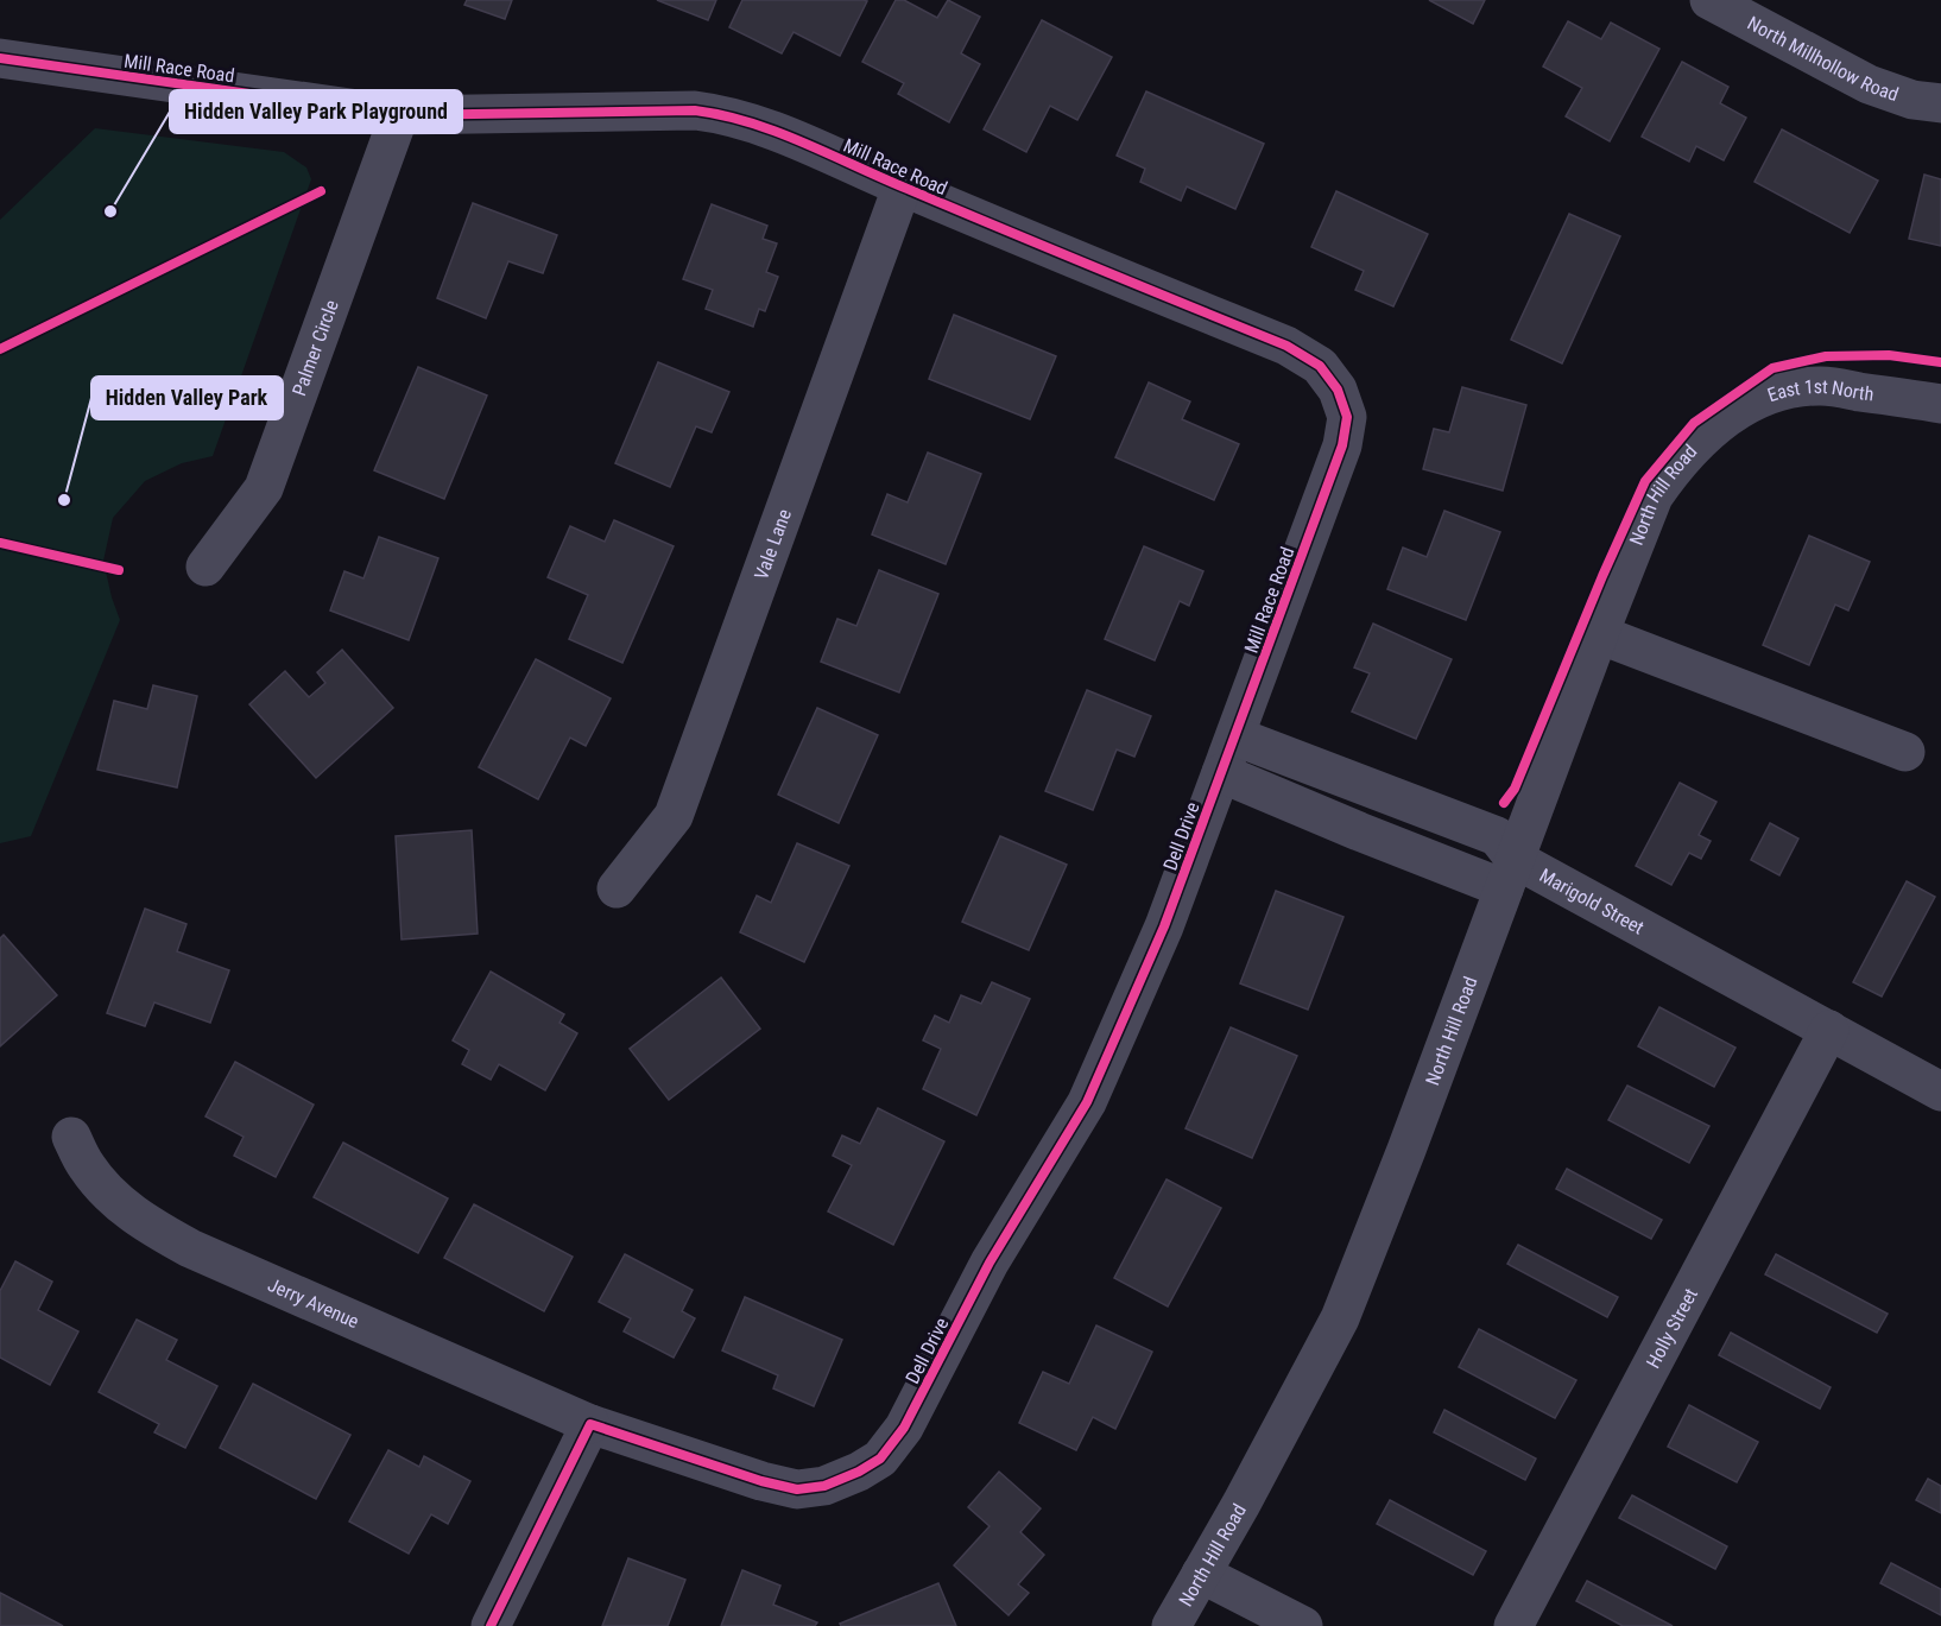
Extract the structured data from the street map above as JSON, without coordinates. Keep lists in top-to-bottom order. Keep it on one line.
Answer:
{"streets":{"street":["North Millhollow Road","Mill Race Road","Palmer Circle","East 1st North","North Hill Road","Vale Lane","Dell Drive","Marigold Street","Jerry Avenue","Holly Street"]},"crossings":[["Mill Race Road","Palmer Circle"],["Mill Race Road","Vale Lane"],["Mill Race Road","Dell Drive"],["Mill Race Road","Marigold Street"],["East 1st North","North Hill Road"],["North Hill Road","Marigold Street"],["Dell Drive","Marigold Street"],["Dell Drive","Jerry Avenue"],["Marigold Street","Holly Street"]],"places":["Hidden Valley Park Playground","Hidden Valley Park"]}
